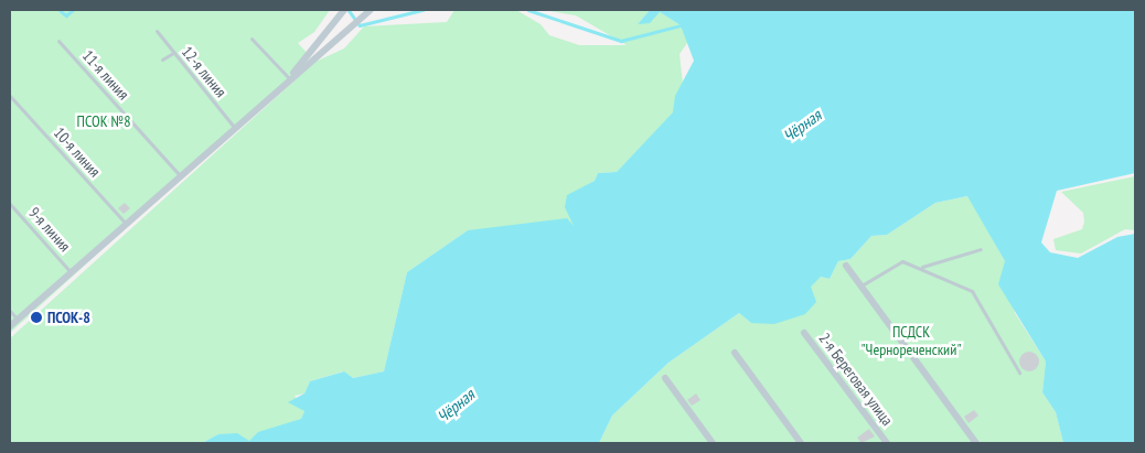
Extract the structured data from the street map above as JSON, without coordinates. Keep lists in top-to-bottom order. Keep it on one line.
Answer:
{"streets":{"street":["2-я Береговая улица"],"lane":["12-я линия","11-я линия","10-я линия","9-я линия"]},"water":["Чёрная"],"parks":["ПСОК №8","ПСДСК \"Чернореченский\""],"places":["ПСОК-8"]}
